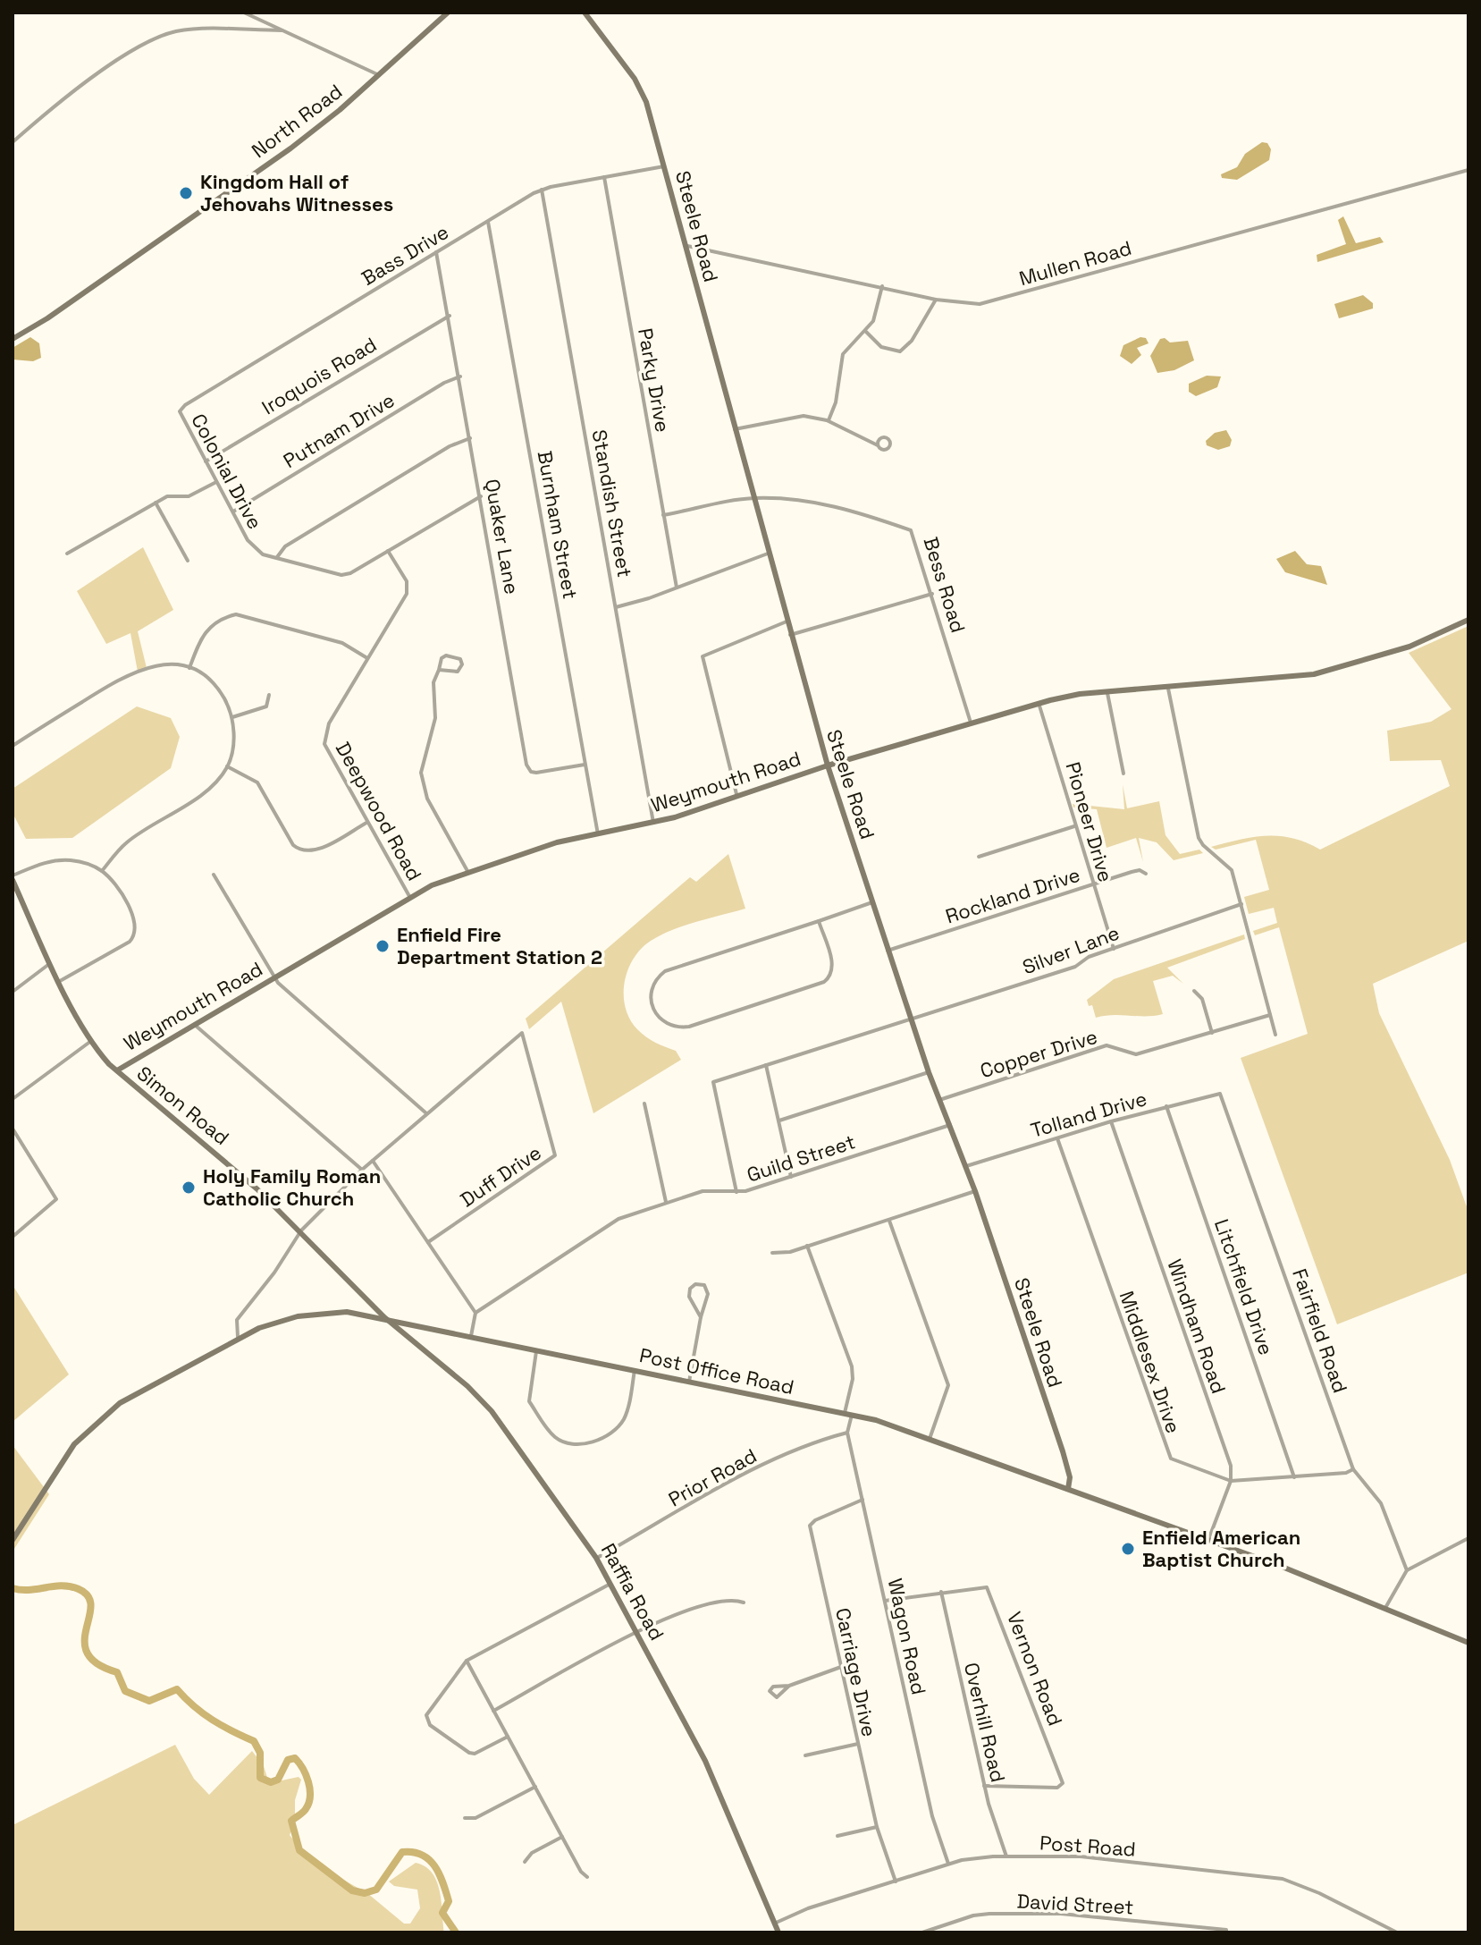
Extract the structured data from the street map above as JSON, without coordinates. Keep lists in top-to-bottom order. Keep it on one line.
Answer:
{"streets":{"street":["North Road","Steele Road","Bass Drive","Mullen Road","Iroquois Road","Parky Drive","Putnam Drive","Colonial Drive","Standish Street","Burnham Street","Quaker Lane","Bess Road","Weymouth Road","Deepwood Road","Pioneer Drive","Rockland Drive","Silver Lane","Copper Drive","Simon Road","Tolland Drive","Guild Street","Duff Drive","Litchfield Drive","Windham Road","Fairfield Road","Middlesex Drive","Post Office Road","Prior Road","Raffia Road","Wagon Road","Vernon Road","Carriage Drive","Overhill Road","Post Road","David Street"]},"crossings":[["Steele Road","Bass Drive"],["Steele Road","Mullen Road"],["Steele Road","Bess Road"],["Steele Road","Weymouth Road"],["Steele Road","Rockland Drive"],["Steele Road","Silver Lane"],["Steele Road","Copper Drive"],["Steele Road","Tolland Drive"],["Steele Road","Guild Street"],["Steele Road","Post Office Road"],["Bass Drive","Parky Drive"],["Bass Drive","Colonial Drive"],["Bass Drive","Standish Street"],["Bass Drive","Burnham Street"],["Bass Drive","Quaker Lane"],["Iroquois Road","Colonial Drive"],["Iroquois Road","Quaker Lane"],["Putnam Drive","Colonial Drive"],["Putnam Drive","Quaker Lane"],["Colonial Drive","Quaker Lane"],["Colonial Drive","Deepwood Road"],["Standish Street","Weymouth Road"],["Burnham Street","Quaker Lane"],["Burnham Street","Weymouth Road"],["Bess Road","Weymouth Road"],["Weymouth Road","Deepwood Road"],["Weymouth Road","Pioneer Drive"],["Weymouth Road","Simon Road"],["Pioneer Drive","Rockland Drive"],["Pioneer Drive","Silver Lane"],["Silver Lane","Guild Street"],["Simon Road","Post Office Road"],["Simon Road","Raffia Road"],["Tolland Drive","Litchfield Drive"],["Tolland Drive","Windham Road"],["Tolland Drive","Fairfield Road"],["Tolland Drive","Middlesex Drive"],["Litchfield Drive","Middlesex Drive"],["Windham Road","Middlesex Drive"],["Fairfield Road","Middlesex Drive"],["Post Office Road","Raffia Road"],["Post Office Road","Wagon Road"],["Prior Road","Raffia Road"],["Prior Road","Wagon Road"],["Raffia Road","Post Road"],["Wagon Road","Vernon Road"],["Wagon Road","Carriage Drive"],["Wagon Road","Post Road"],["Vernon Road","Overhill Road"],["Carriage Drive","Post Road"],["Overhill Road","Post Road"]],"places":["Kingdom Hall of Jehovahs Witnesses","Enfield Fire Department Station 2","Holy Family Roman Catholic Church","Enfield American Baptist Church"]}
